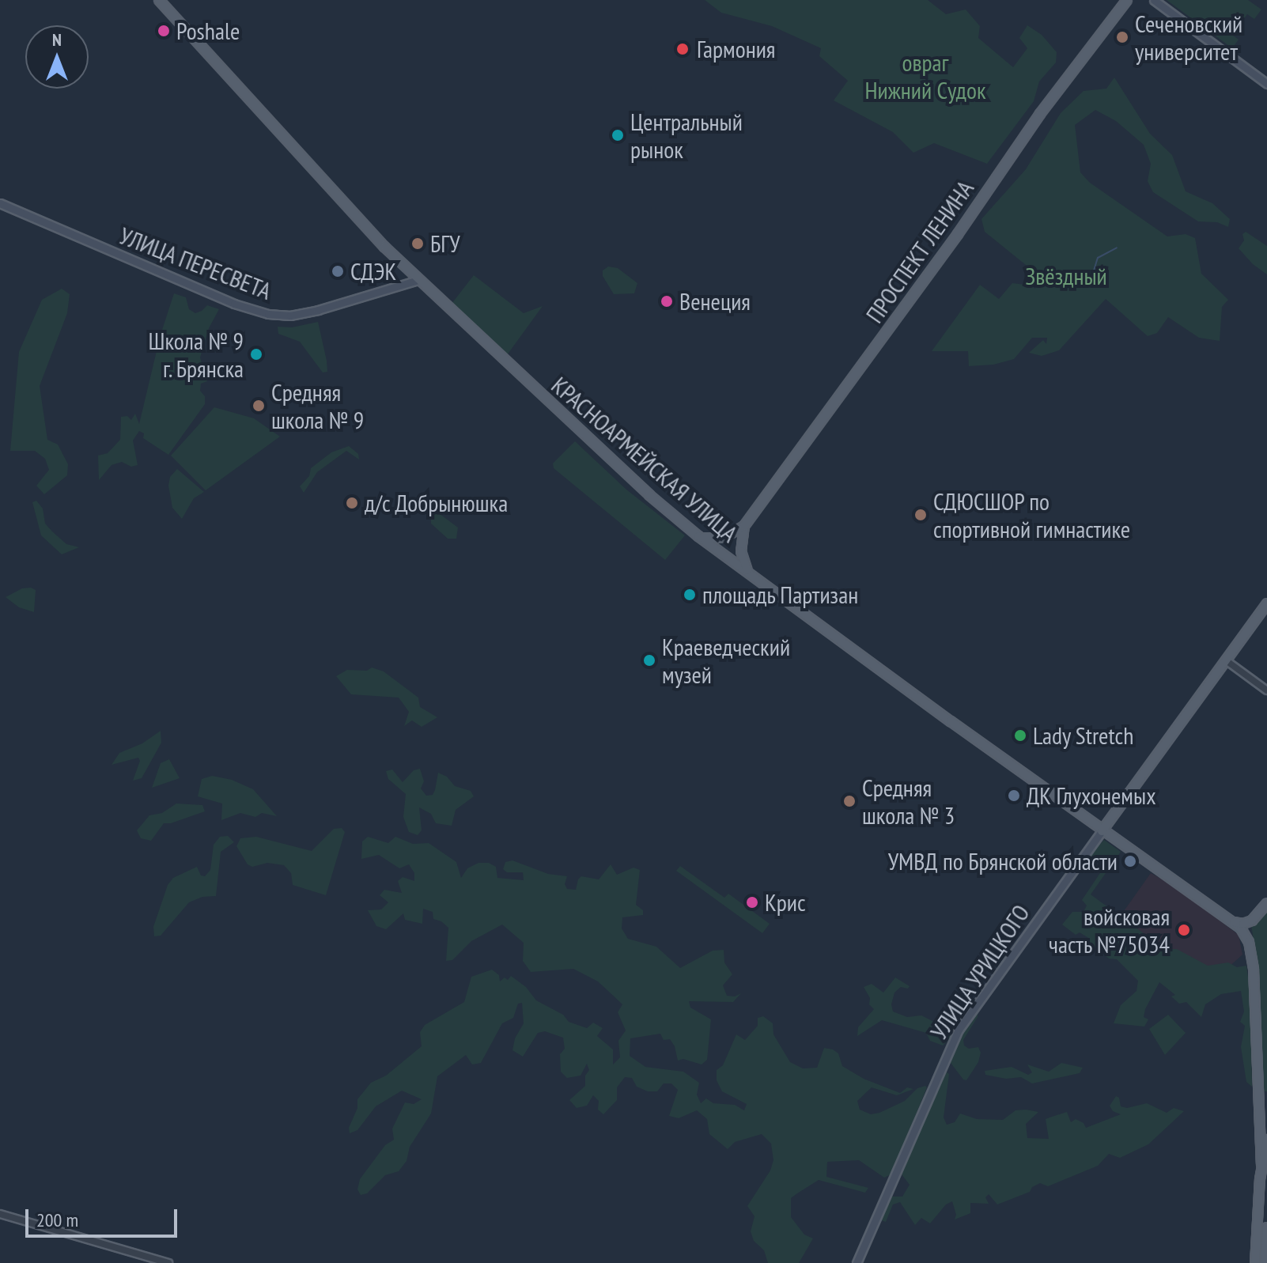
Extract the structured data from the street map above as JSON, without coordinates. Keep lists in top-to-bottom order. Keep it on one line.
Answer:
{"streets":{"main road":["ПРОСПЕКТ ЛЕНИНА","УЛИЦА ПЕРЕСВЕТА","КРАСНОАРМЕЙСКАЯ УЛИЦА","УЛИЦА УРИЦКОГО"]},"crossings":[["УЛИЦА ПЕРЕСВЕТА","КРАСНОАРМЕЙСКАЯ УЛИЦА"],["КРАСНОАРМЕЙСКАЯ УЛИЦА","УЛИЦА УРИЦКОГО"]],"parks":["овраг Нижний Судок","Звёздный"],"places":["Poshale","Сеченовский университет","Гармония","Центральный рынок","БГУ","СДЭК","Венеция","Школа № 9 г. Брянска","Средняя школа № 9","д/с Добрынюшка","СДЮСШОР по спортивной гимнастике","площадь Партизан","Краеведческий музей","Lady Stretch","ДК Глухонемых","Средняя школа № 3","УМВД по Брянской области","Крис","войсковая часть №75034"],"scale_bar":"200 m","north":"top"}
